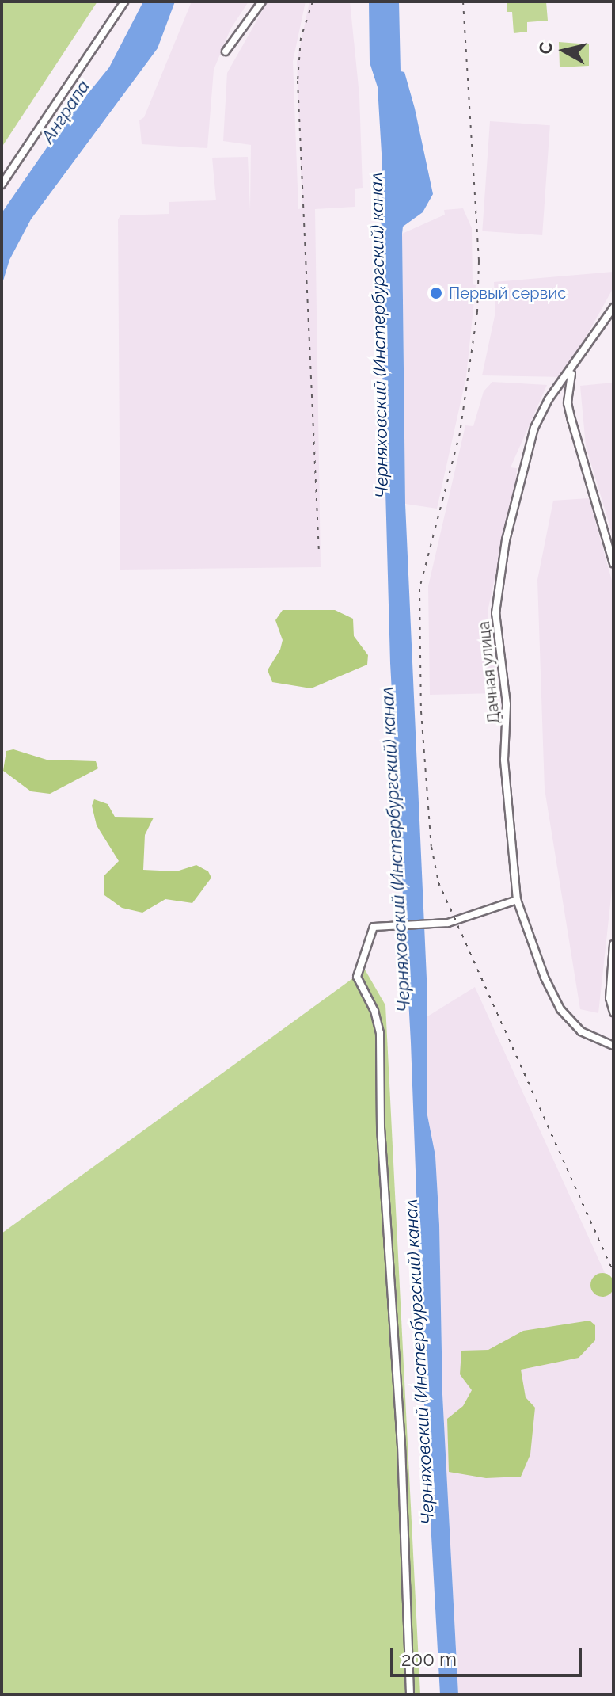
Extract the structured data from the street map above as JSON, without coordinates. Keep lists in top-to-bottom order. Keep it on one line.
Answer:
{"streets":{"street":["Дачная улица"]},"water":["Анграпа","Черняховский (Инстербургский) канал"],"places":["Первый сервис"],"scale_bar":"200 m","north":"left"}
